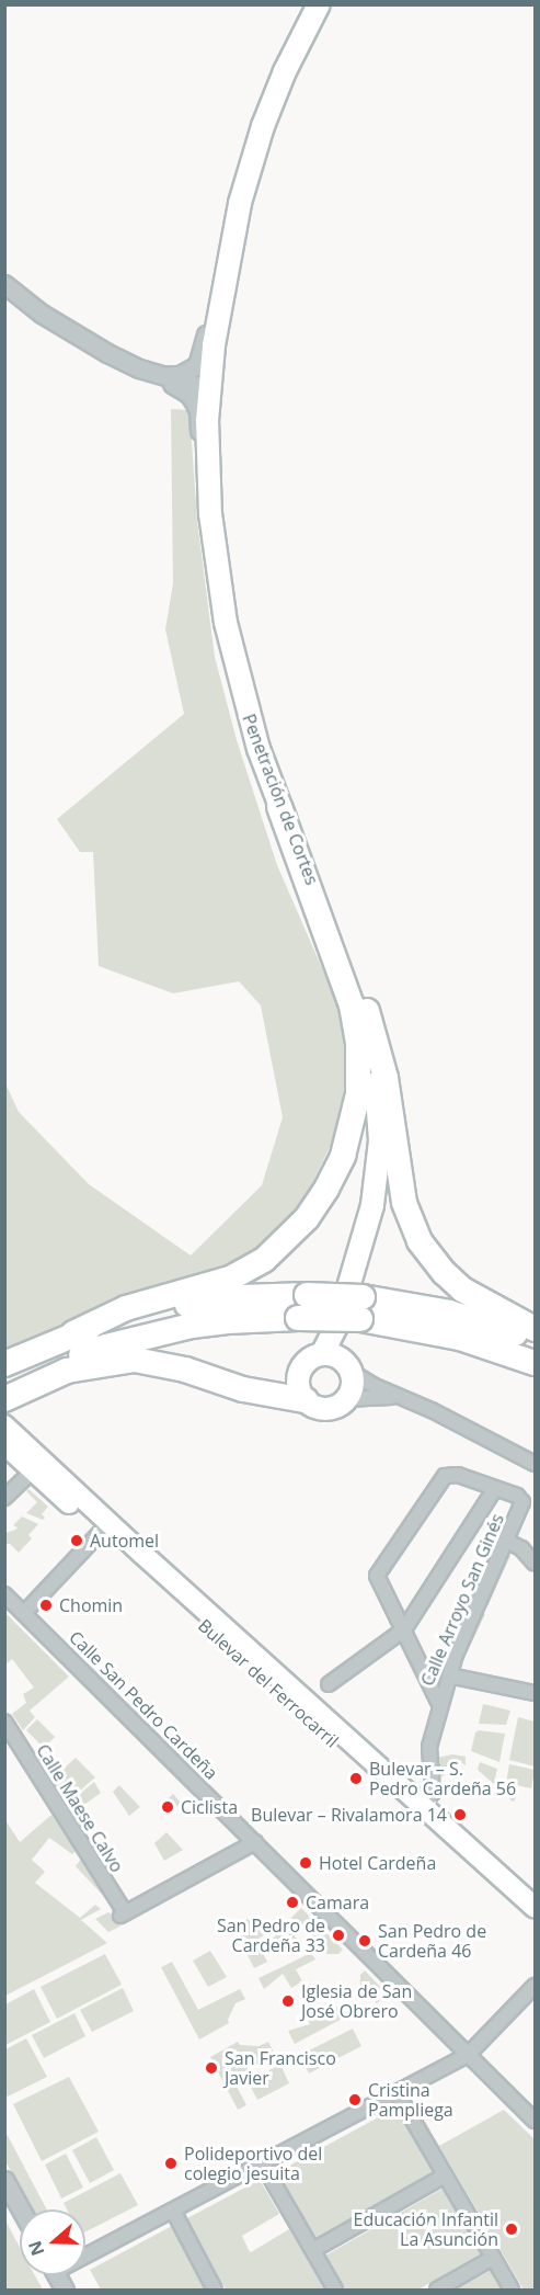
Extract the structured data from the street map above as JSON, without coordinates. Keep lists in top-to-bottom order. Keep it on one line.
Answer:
{"streets":{"main road":["Penetración de Cortes","Bulevar del Ferrocarril"],"street":["Calle Arroyo San Ginés","Calle San Pedro Cardeña","Calle Maese Calvo"]},"crossings":[["Calle Arroyo San Ginés","Bulevar del Ferrocarril"],["Calle San Pedro Cardeña","Calle Maese Calvo"]],"places":["Automel","Chomin","Bulevar – S. Pedro Cardeña 56","Ciclista","Bulevar – Rivalamora 14","Hotel Cardeña","Camara","San Pedro de Cardeña 33","San Pedro de Cardeña 46","Iglesia de San José Obrero","San Francisco Javier","Cristina Pampliega","Polideportivo del colegio jesuita","Educación Infantil La Asunción"],"north":"left"}
